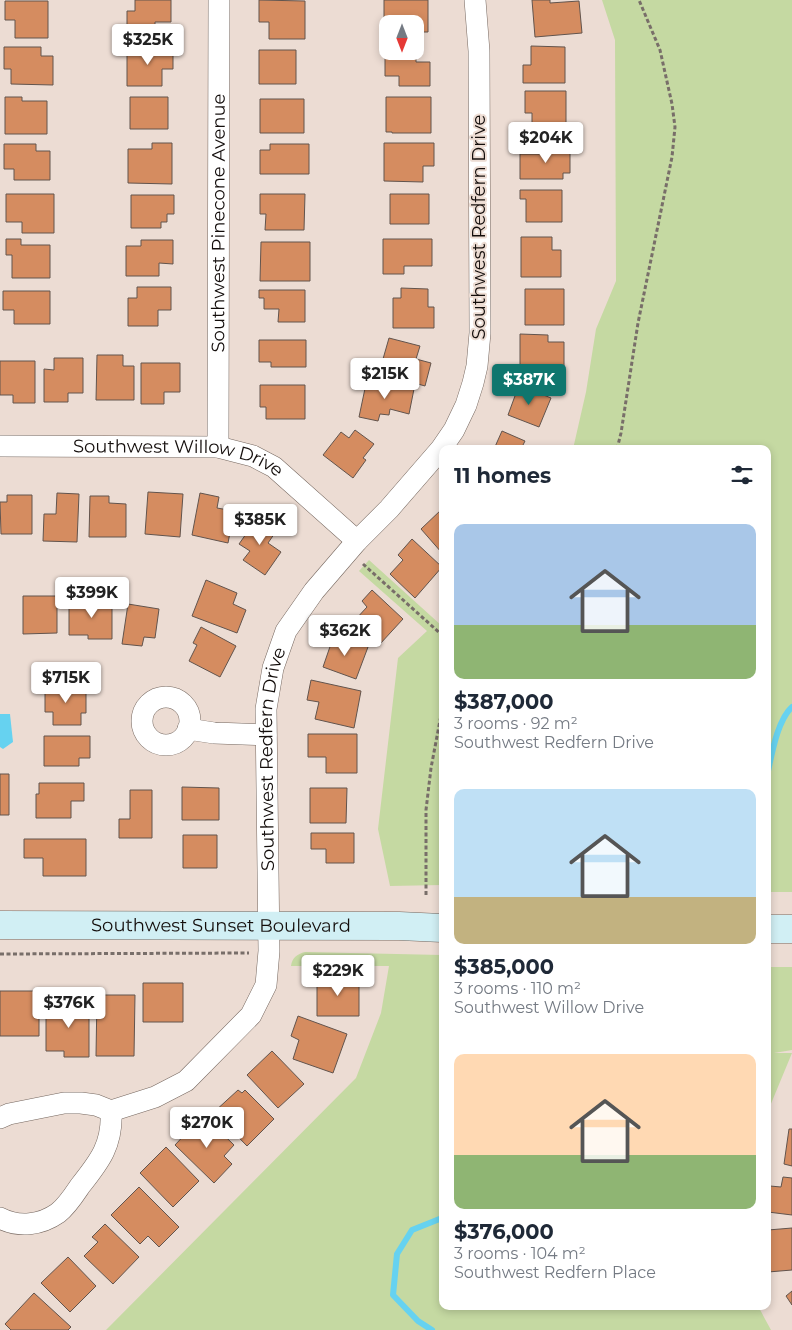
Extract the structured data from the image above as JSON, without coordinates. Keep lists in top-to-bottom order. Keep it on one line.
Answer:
{"streets":{"main road":["Southwest Sunset Boulevard"],"street":["Southwest Pinecone Avenue","Southwest Redfern Drive","Southwest Willow Drive"]},"crossings":[["Southwest Pinecone Avenue","Southwest Willow Drive"],["Southwest Redfern Drive","Southwest Willow Drive"],["Southwest Redfern Drive","Southwest Sunset Boulevard"]],"north":"bottom","page":{"price":["$325K","$204K","$215K","$387K","$385K","$399K","$362K","$715K","$229K","$376K","$270K"],"heading":"11 homes","list":[{"name":"$387,000","note":"3 rooms · 92 m² · Southwest Redfern Drive"},{"name":"$385,000","note":"3 rooms · 110 m² · Southwest Willow Drive"},{"name":"$376,000","note":"3 rooms · 104 m² · Southwest Redfern Place"}]}}
